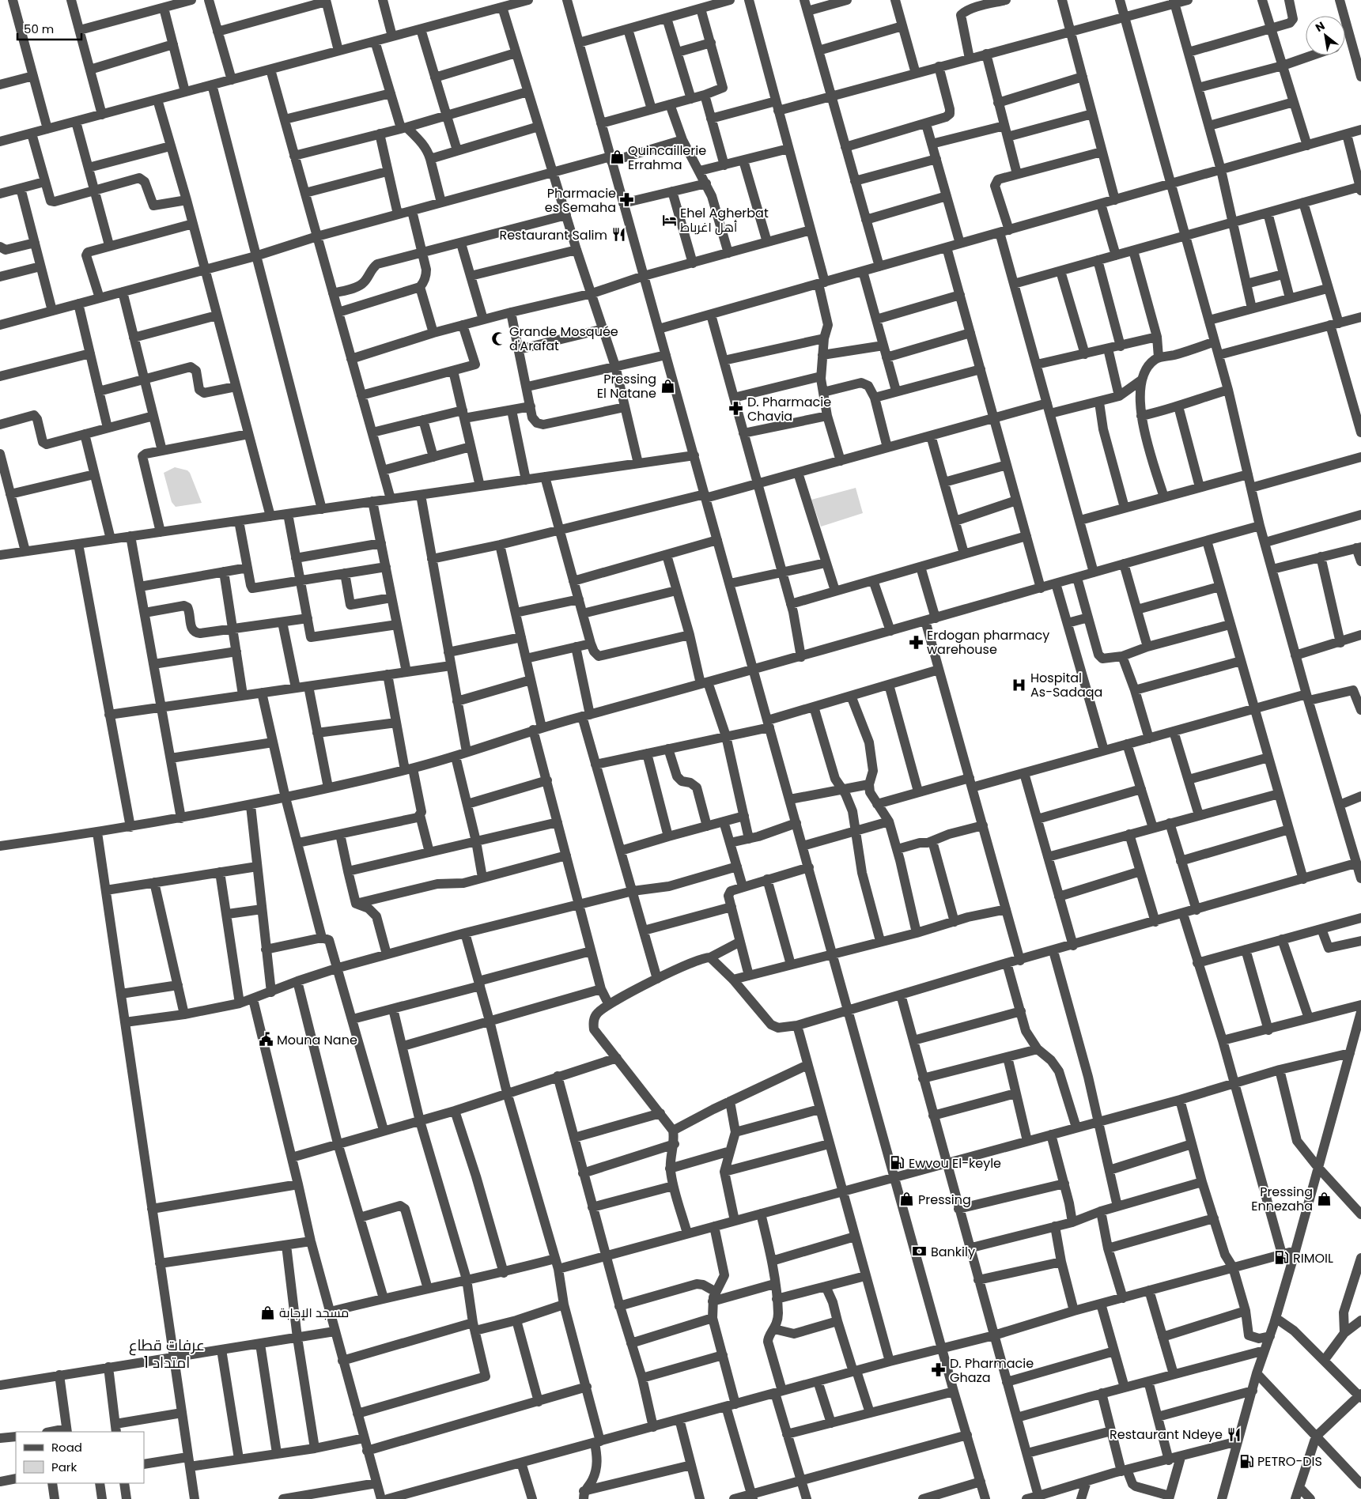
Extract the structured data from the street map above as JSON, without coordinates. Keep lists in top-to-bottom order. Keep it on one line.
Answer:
{"districts":["عرفات قطاع 1 امتداد"],"places":{"shop":["Quincaillerie Errahma","Pressing El Natane","Pressing Ennezaha","Pressing","مسجد الإجابة"],"pharmacy":["Pharmacie es Semaha","D. Pharmacie Chavia","Erdogan pharmacy warehouse","D. Pharmacie Ghaza"],"hotel":["Ehel Agherbat أهل اغرباط"],"restaurant":["Restaurant Salim","Restaurant Ndeye"],"mosque":["Grande Mosquée d'Arafat"],"hospital":["Hospital As-Sadaqa"],"public building":["Mouna Nane"],"fuel station":["Ewvou El-keyle","RIMOIL","PETRO-DIS"],"bank":["Bankily"]},"legend":["Road","Park"],"scale_bar":"50 m","north":"top left"}
